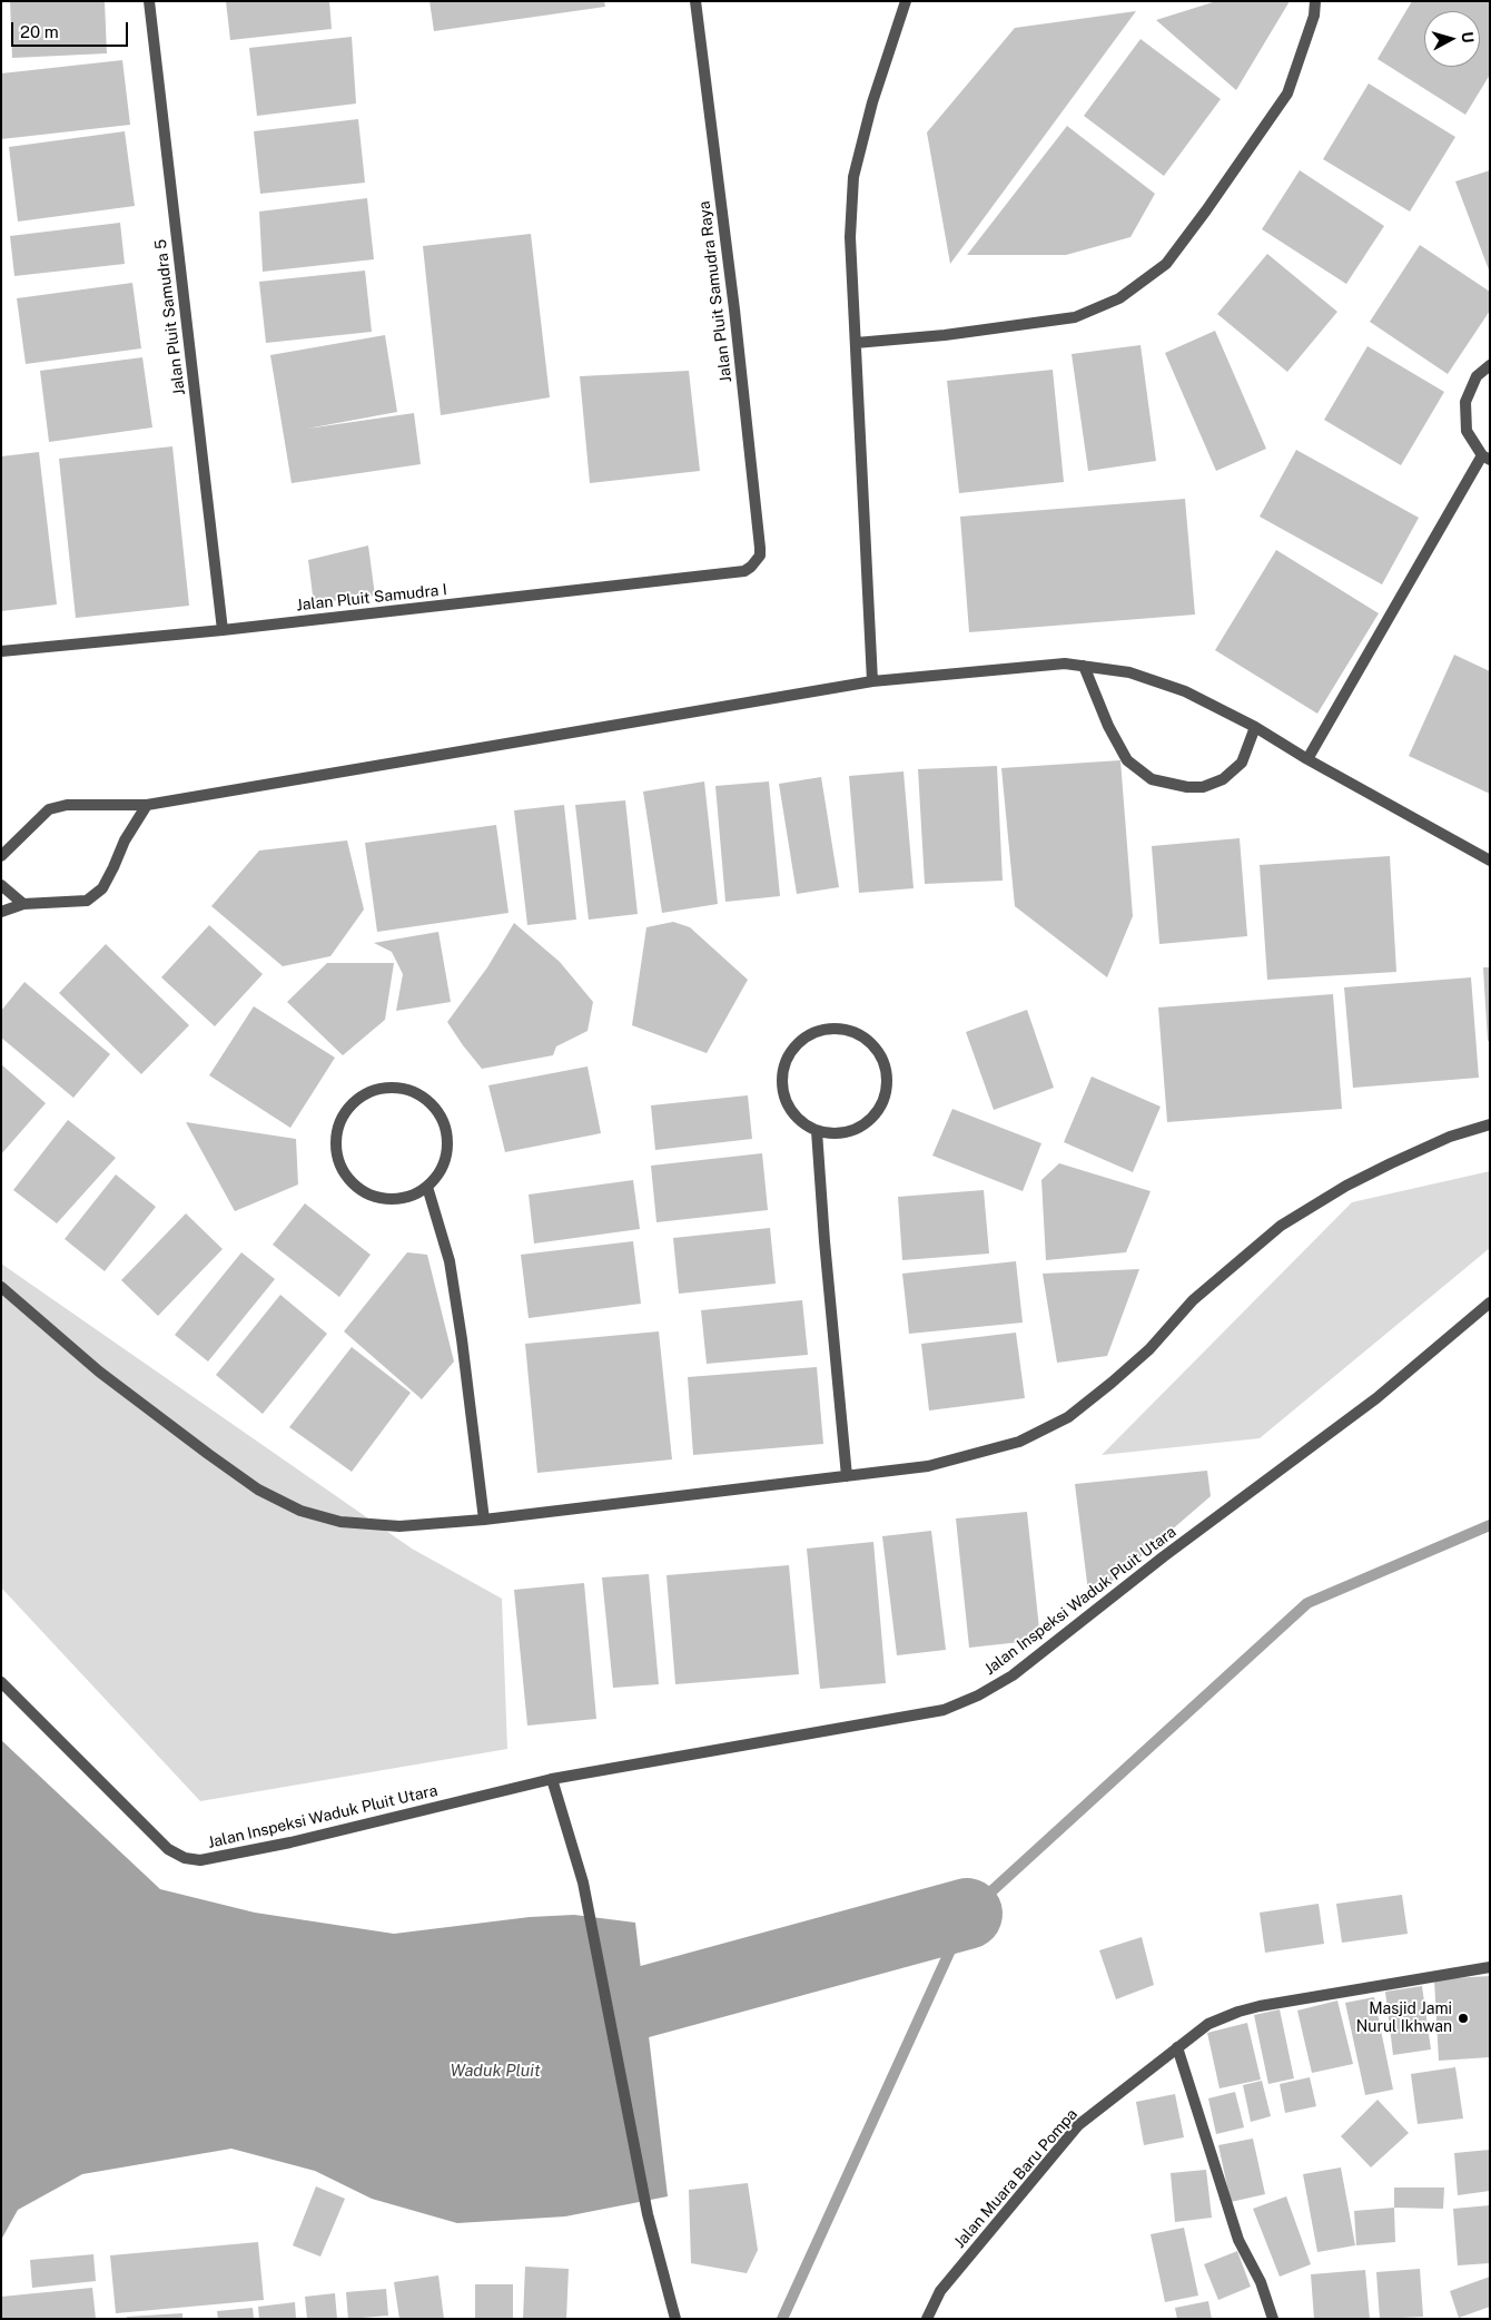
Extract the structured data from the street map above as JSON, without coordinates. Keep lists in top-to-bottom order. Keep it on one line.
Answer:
{"streets":{"street":["Jalan Pluit Samudra Raya","Jalan Pluit Samudra 5","Jalan Pluit Samudra I","Jalan Inspeksi Waduk Pluit Utara","Jalan Muara Baru Pompa"]},"crossings":[["Jalan Pluit Samudra Raya","Jalan Pluit Samudra I"],["Jalan Pluit Samudra 5","Jalan Pluit Samudra I"]],"water":["Waduk Pluit"],"places":["Masjid Jami Nurul Ikhwan"],"scale_bar":"20 m","north":"right"}
